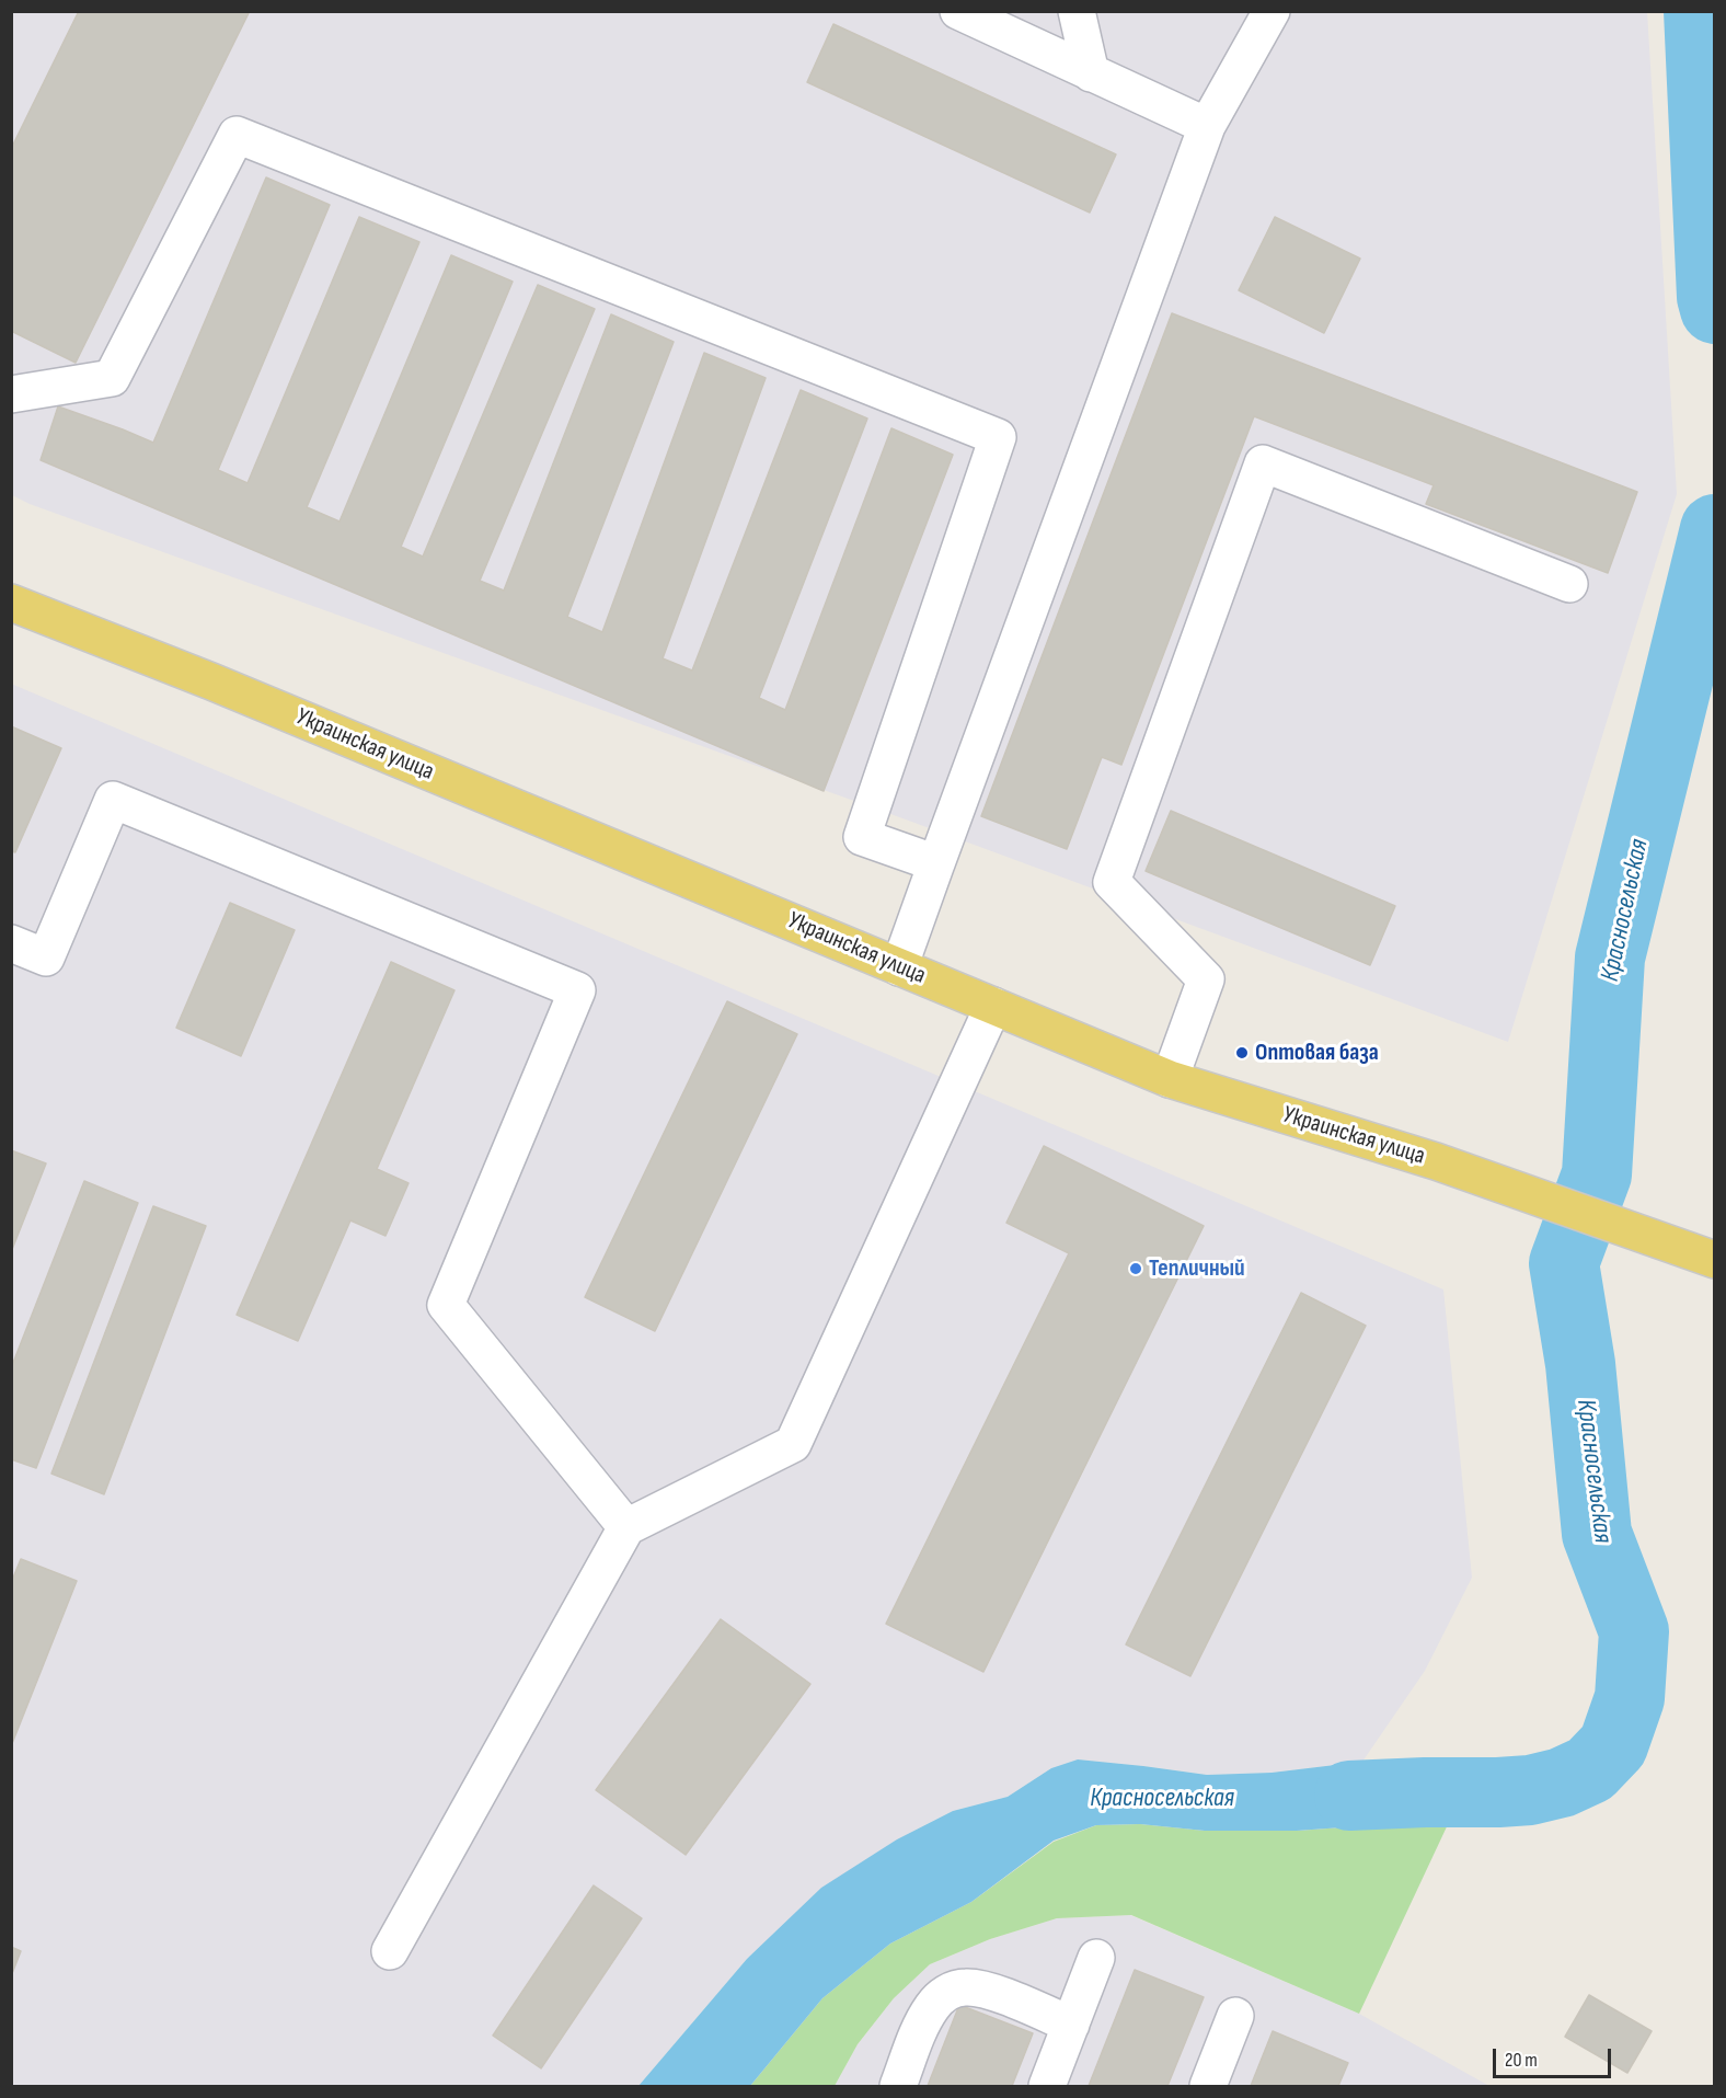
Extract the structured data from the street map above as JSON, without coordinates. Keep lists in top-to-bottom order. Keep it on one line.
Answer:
{"streets":{"main road":["Украинская улица"]},"water":["Красносельская"],"places":["Оптовая база","Тепличный"],"scale_bar":"20 m"}
